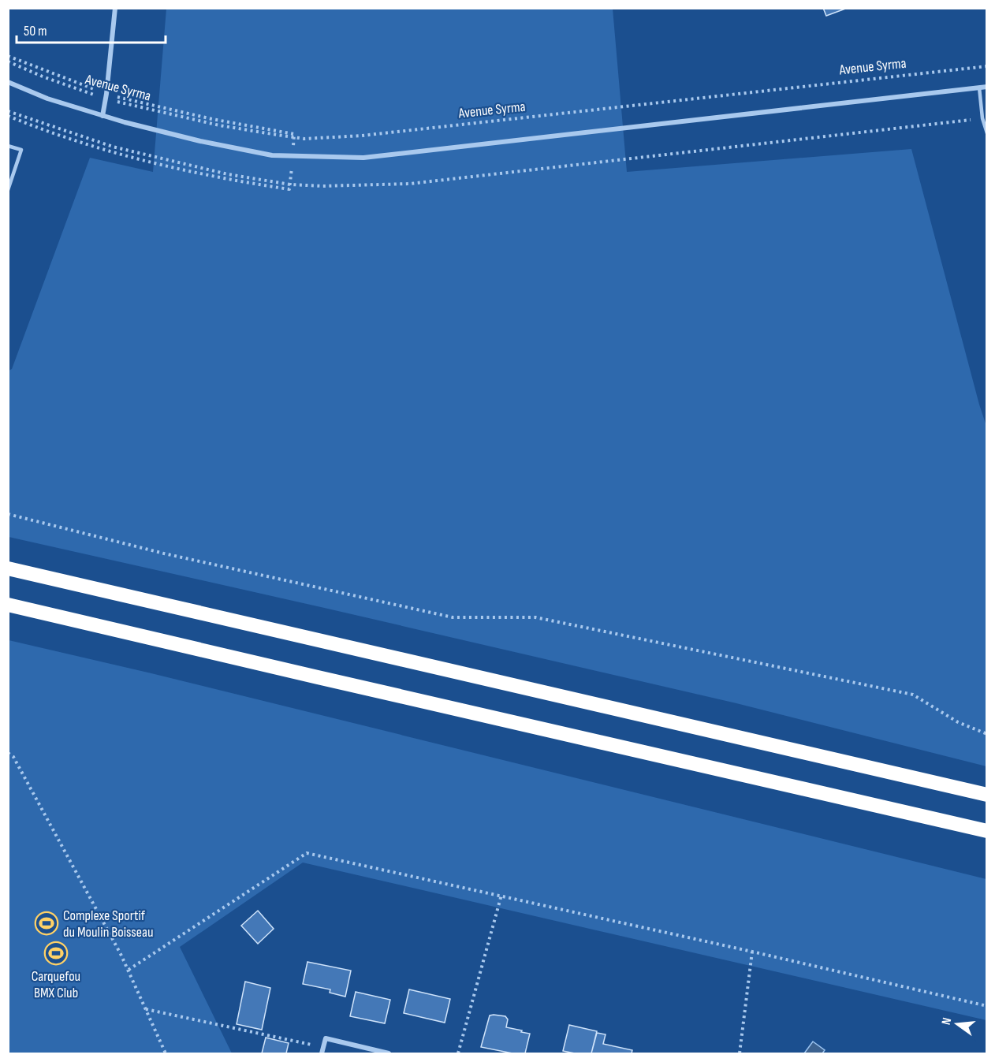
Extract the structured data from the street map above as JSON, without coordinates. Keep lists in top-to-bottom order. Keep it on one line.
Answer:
{"streets":{"path":["Avenue Syrma"]},"places":{"sports":["Complexe Sportif du Moulin Boisseau","Carquefou BMX Club"]},"scale_bar":"50 m","north":"left"}
